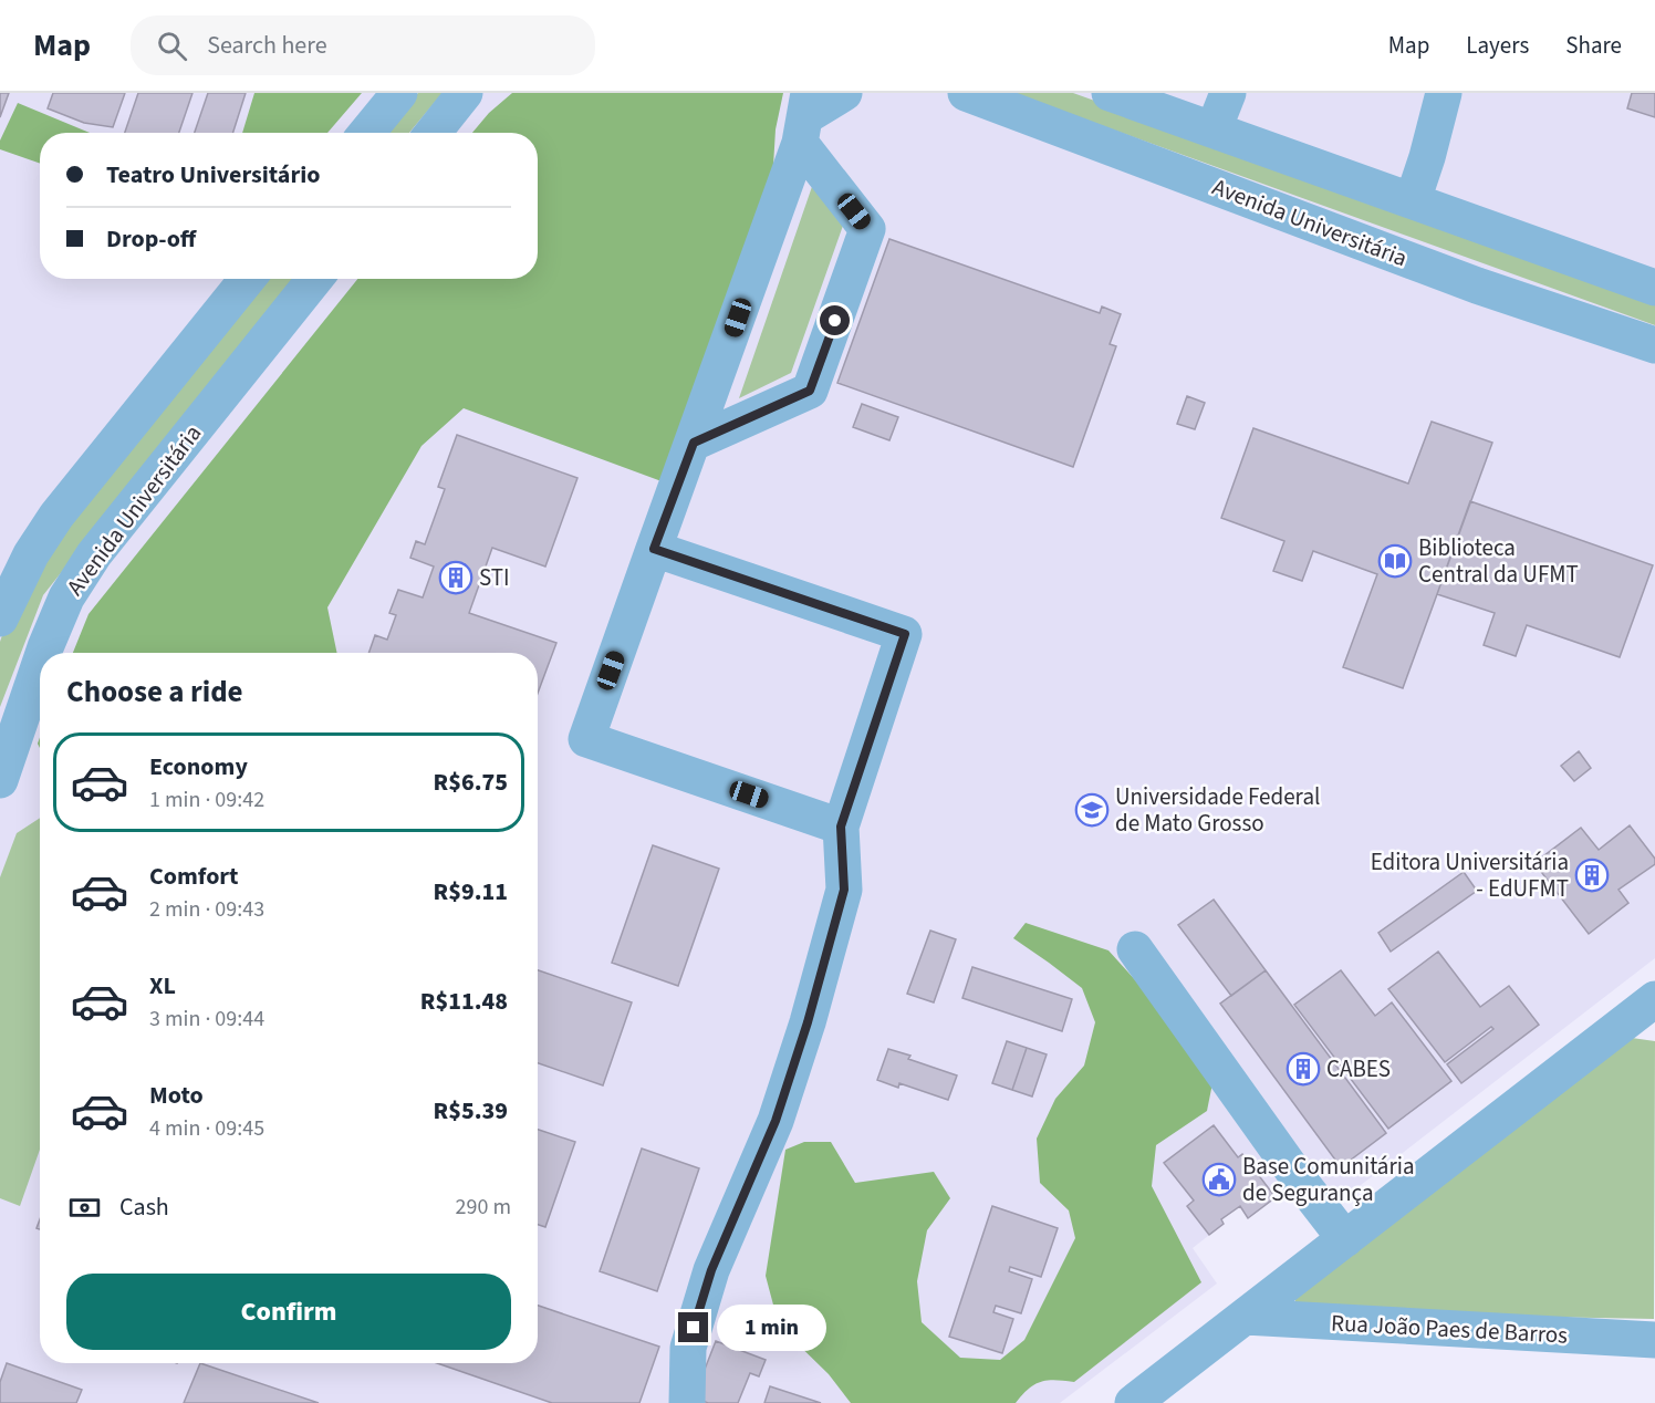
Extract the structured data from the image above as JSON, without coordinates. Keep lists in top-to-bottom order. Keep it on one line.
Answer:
{"streets":{"street":["Avenida Universitária","Rua João Paes de Barros"]},"places":{"library":["Biblioteca Central da UFMT"],"building":["STI","Editora Universitária - EdUFMT","CABES"],"school or university":["Universidade Federal de Mato Grosso"],"public building":["Base Comunitária de Segurança"]},"page":{"header":"Map","search":"Search here","nav":["Map","Layers","Share"],"banner":["Teatro Universitário","Drop-off"],"heading":"Choose a ride","list":[{"name":"Economy","note":"1 min · 09:42","value":"R$6.75"},{"name":"Comfort","note":"2 min · 09:43","value":"R$9.11"},{"name":"XL","note":"3 min · 09:44","value":"R$11.48"},{"name":"Moto","note":"4 min · 09:45","value":"R$5.39"}],"pay":["Cash","290 m"],"buttons":"Confirm","bubble":"1 min"}}
